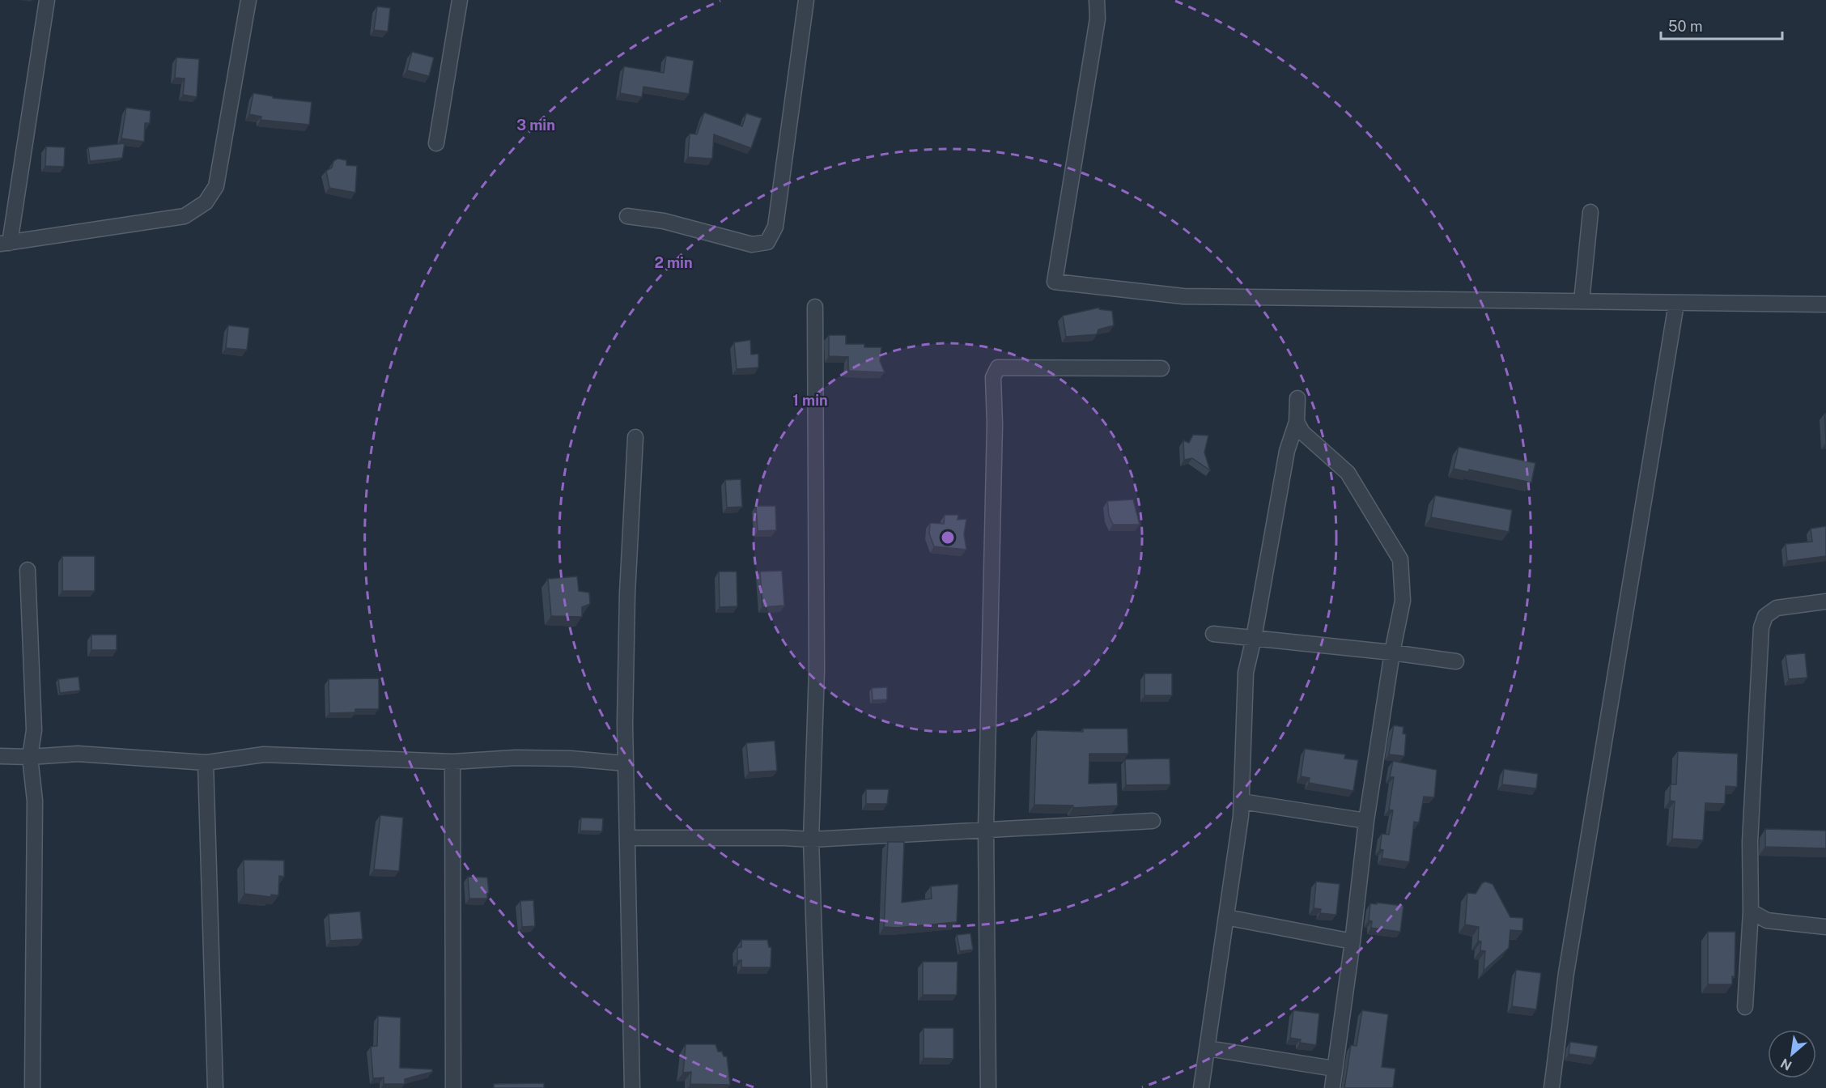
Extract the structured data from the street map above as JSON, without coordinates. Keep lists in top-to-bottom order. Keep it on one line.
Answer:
{"scale_bar":"50 m","north":"bottom left","rings":["3 min","2 min","1 min"]}
